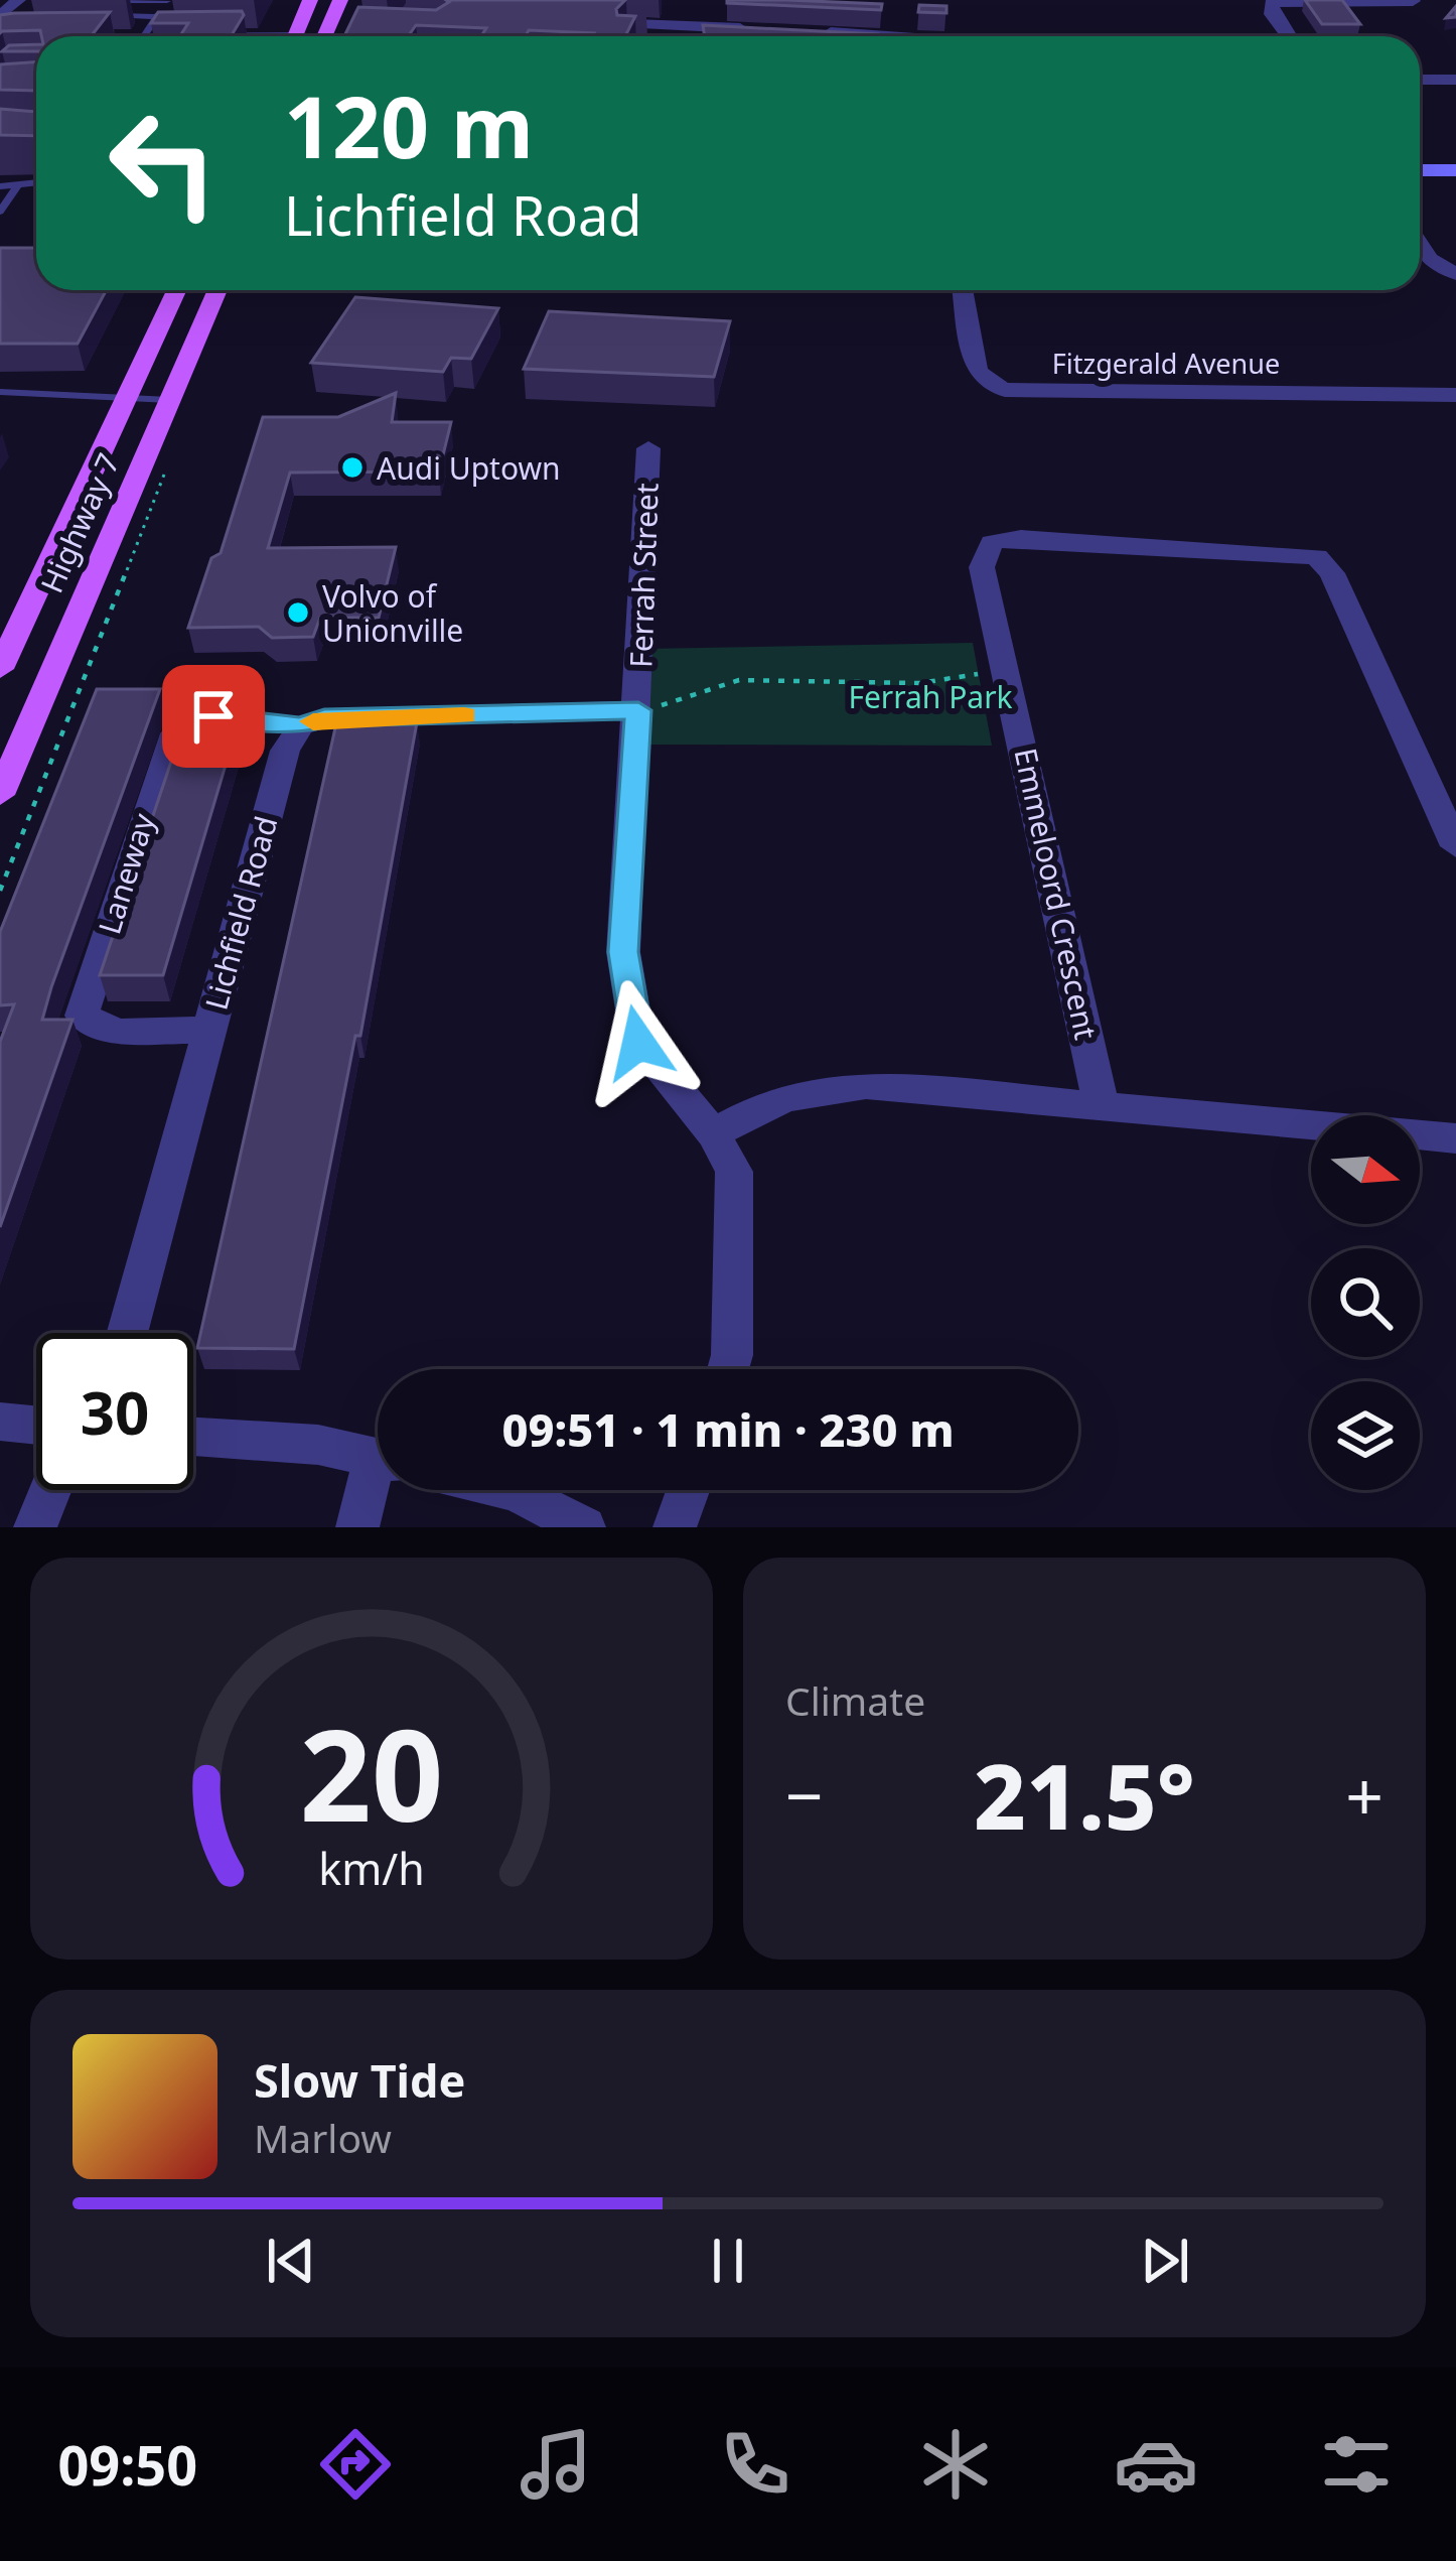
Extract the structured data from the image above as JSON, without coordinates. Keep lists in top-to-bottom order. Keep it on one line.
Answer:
{"streets":{"main road":["Highway 7"],"street":["Fitzgerald Avenue","Ferrah Street","Laneway","Emmeloord Crescent","Lichfield Road"]},"crossings":[["Laneway","Lichfield Road"]],"parks":["Ferrah Park"],"places":["Audi Uptown","Volvo of Unionville"],"north":"right","page":{"turn":["120 m","Lichfield Road"],"limit":"30","trip":"09:51 · 1 min · 230 m","tile":"Climate","heat":["−","21.5°","+"],"song":["Slow Tide","Marlow"],"tabs":"09:50","gauge":["20","km/h"]}}
